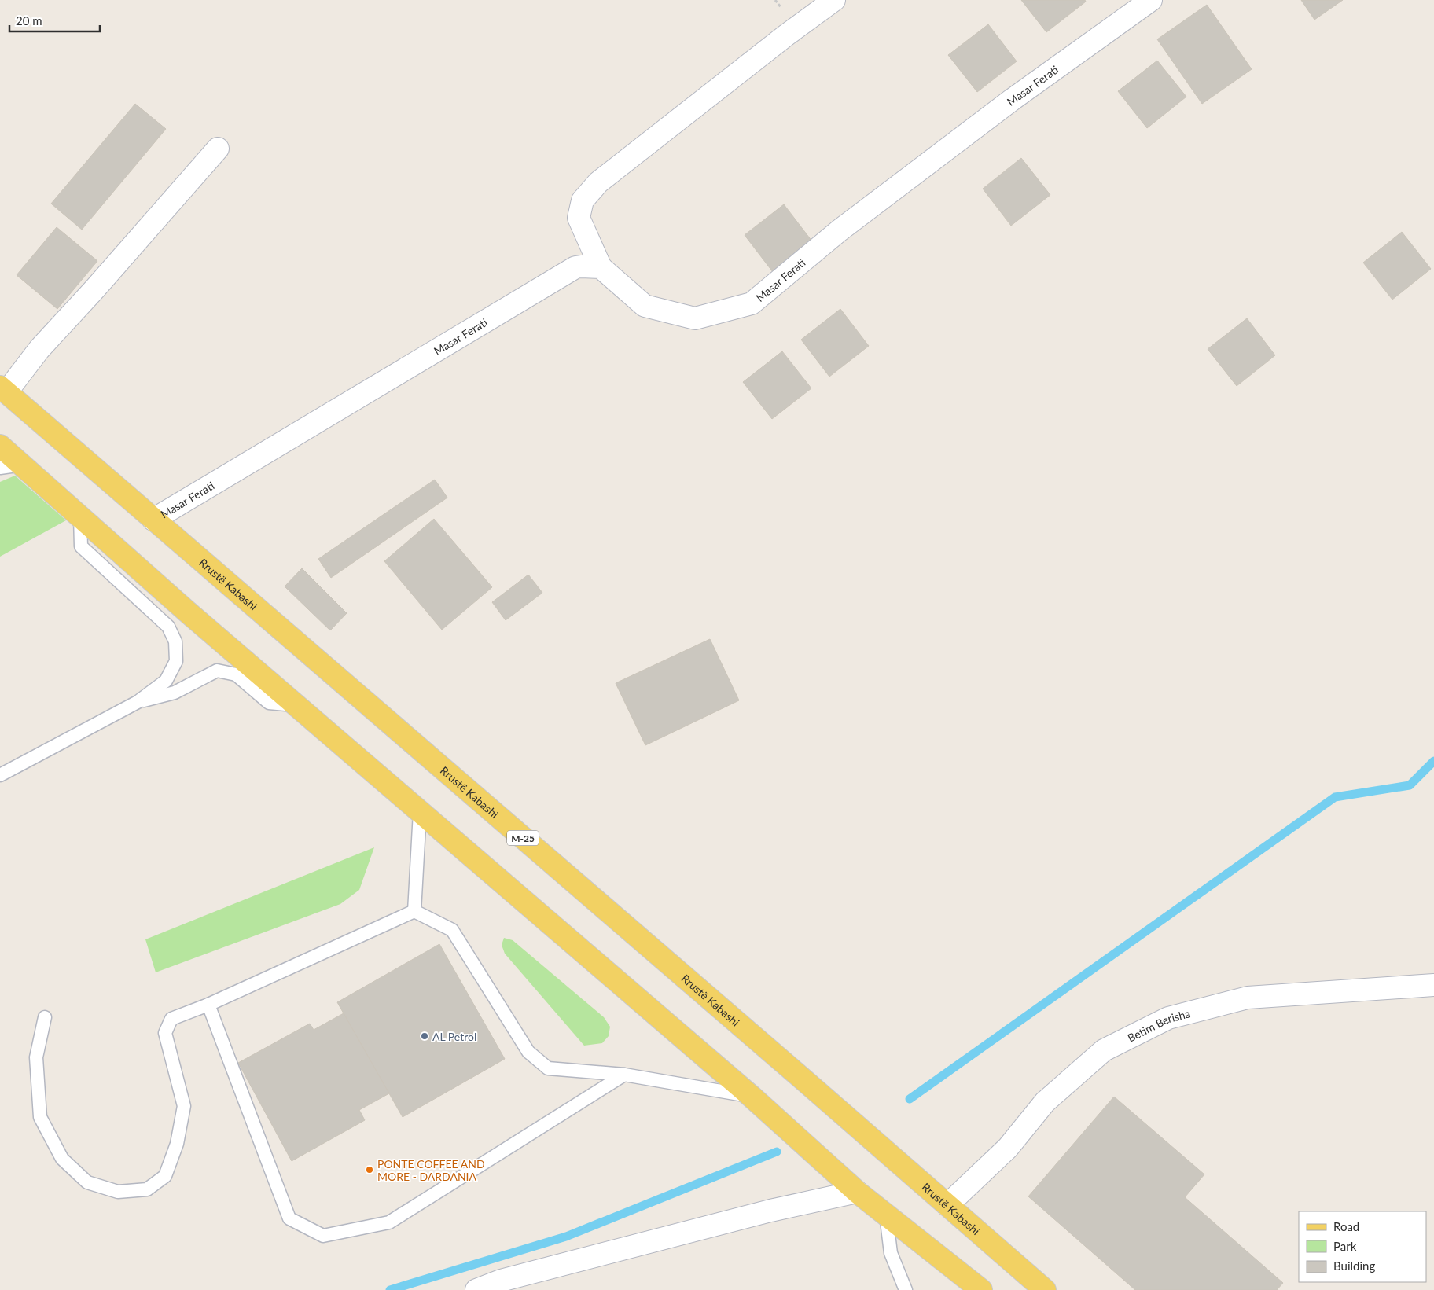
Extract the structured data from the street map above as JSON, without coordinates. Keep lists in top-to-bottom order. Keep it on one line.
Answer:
{"streets":{"main road":["Rrustë Kabashi","M-25"],"street":["Masar Ferati","Betim Berisha"]},"crossings":[["Masar Ferati","Rrustë Kabashi"],["Rrustë Kabashi","Betim Berisha"]],"places":["AL Petrol","PONTE COFFEE AND MORE - DARDANIA"],"legend":["Road","Park","Building"],"scale_bar":"20 m"}
